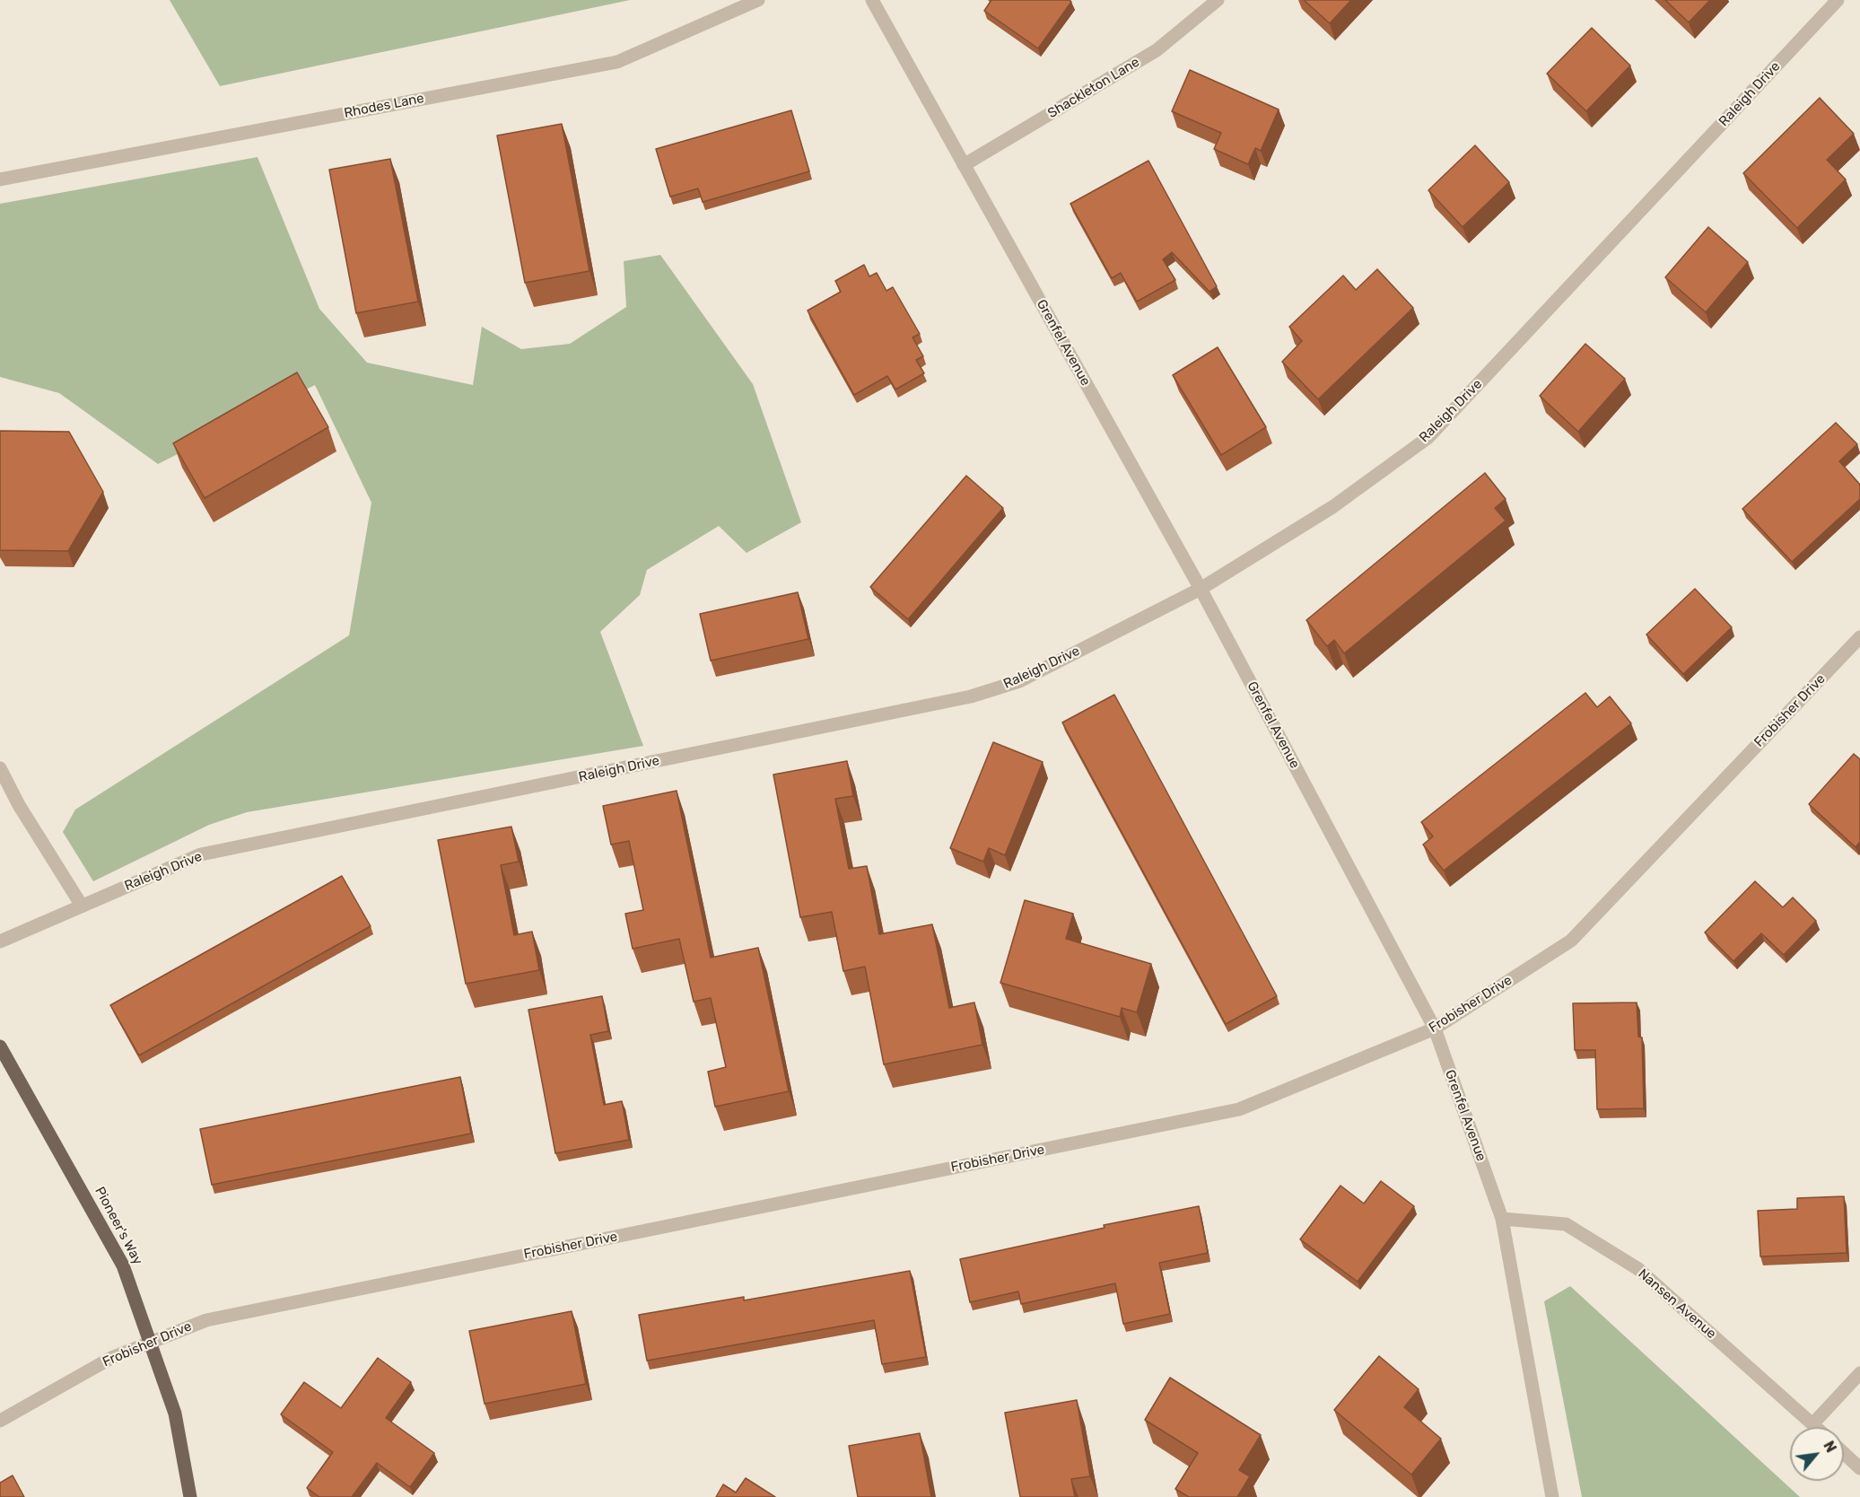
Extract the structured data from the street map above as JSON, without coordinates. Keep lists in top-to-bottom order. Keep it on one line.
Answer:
{"streets":{"main road":["Pioneer's Way"],"street":["Shackleton Lane","Raleigh Drive","Rhodes Lane","Grenfel Avenue","Frobisher Drive","Nansen Avenue"]},"crossings":[["Shackleton Lane","Grenfel Avenue"],["Raleigh Drive","Grenfel Avenue"],["Grenfel Avenue","Frobisher Drive"],["Grenfel Avenue","Nansen Avenue"],["Frobisher Drive","Pioneer's Way"]],"north":"top right"}
